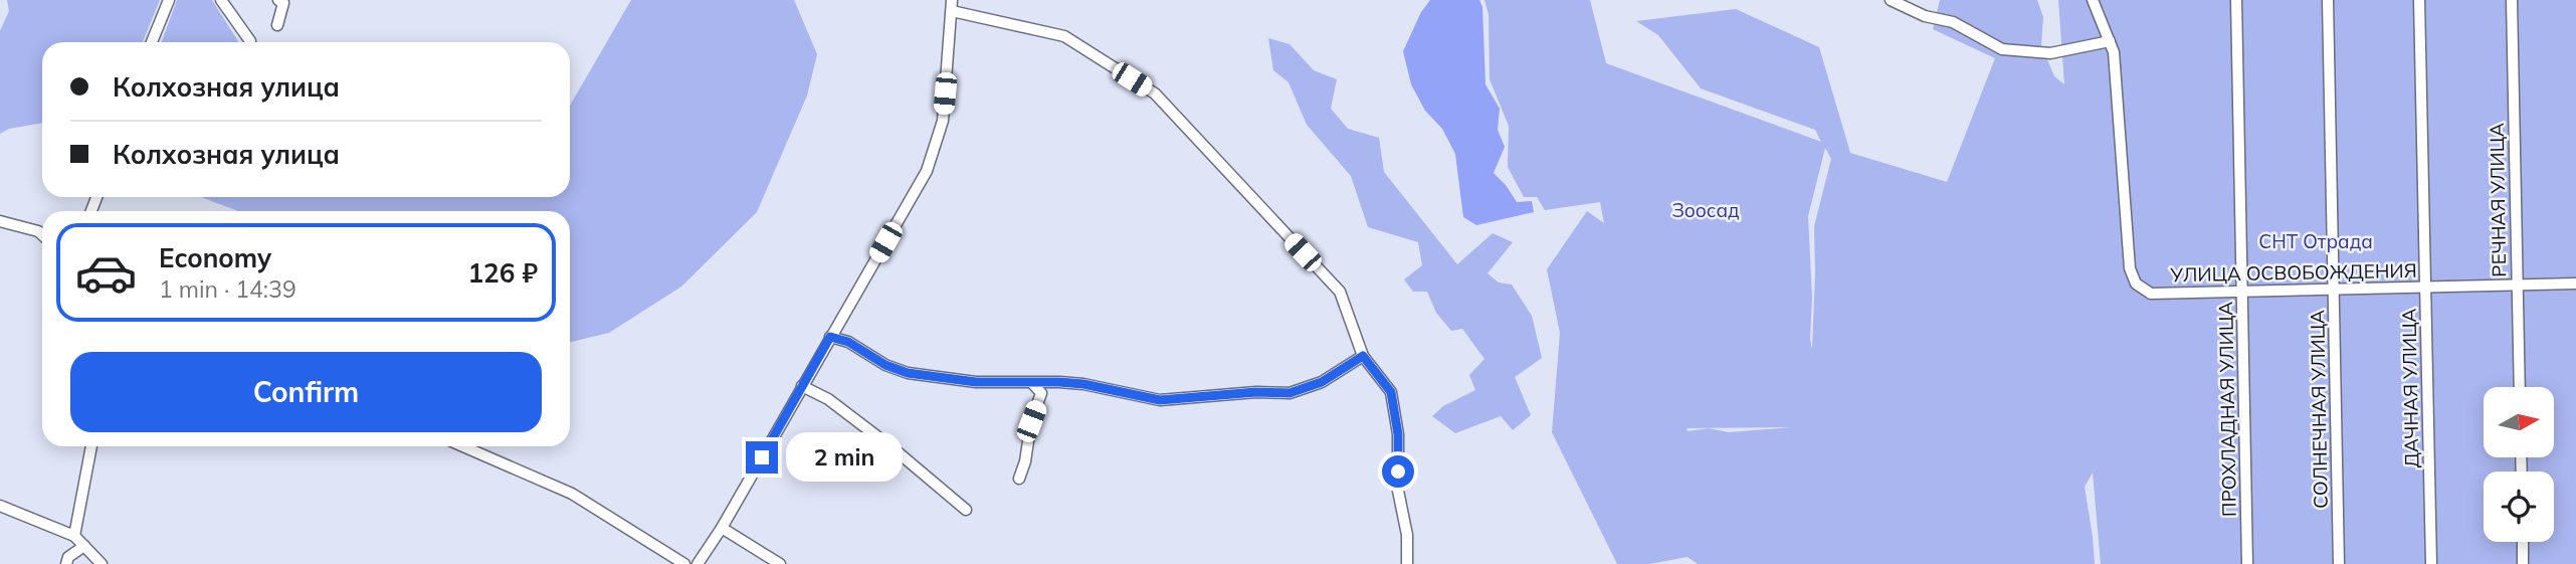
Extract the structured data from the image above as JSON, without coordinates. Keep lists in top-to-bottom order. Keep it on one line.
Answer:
{"streets":{"street":["РЕЧНАЯ УЛИЦА","УЛИЦА ОСВОБОЖДЕНИЯ","ДАЧНАЯ УЛИЦА","ПРОХЛАДНАЯ УЛИЦА","СОЛНЕЧНАЯ УЛИЦА"]},"crossings":[["РЕЧНАЯ УЛИЦА","УЛИЦА ОСВОБОЖДЕНИЯ"],["УЛИЦА ОСВОБОЖДЕНИЯ","ДАЧНАЯ УЛИЦА"],["УЛИЦА ОСВОБОЖДЕНИЯ","ПРОХЛАДНАЯ УЛИЦА"],["УЛИЦА ОСВОБОЖДЕНИЯ","СОЛНЕЧНАЯ УЛИЦА"]],"parks":["Зоосад","СНТ Отрада"],"north":"right","page":{"banner":["Колхозная улица","Колхозная улица"],"list":[{"name":"Economy","note":"1 min · 14:39","value":"126 ₽"}],"buttons":"Confirm","bubble":"2 min"}}
